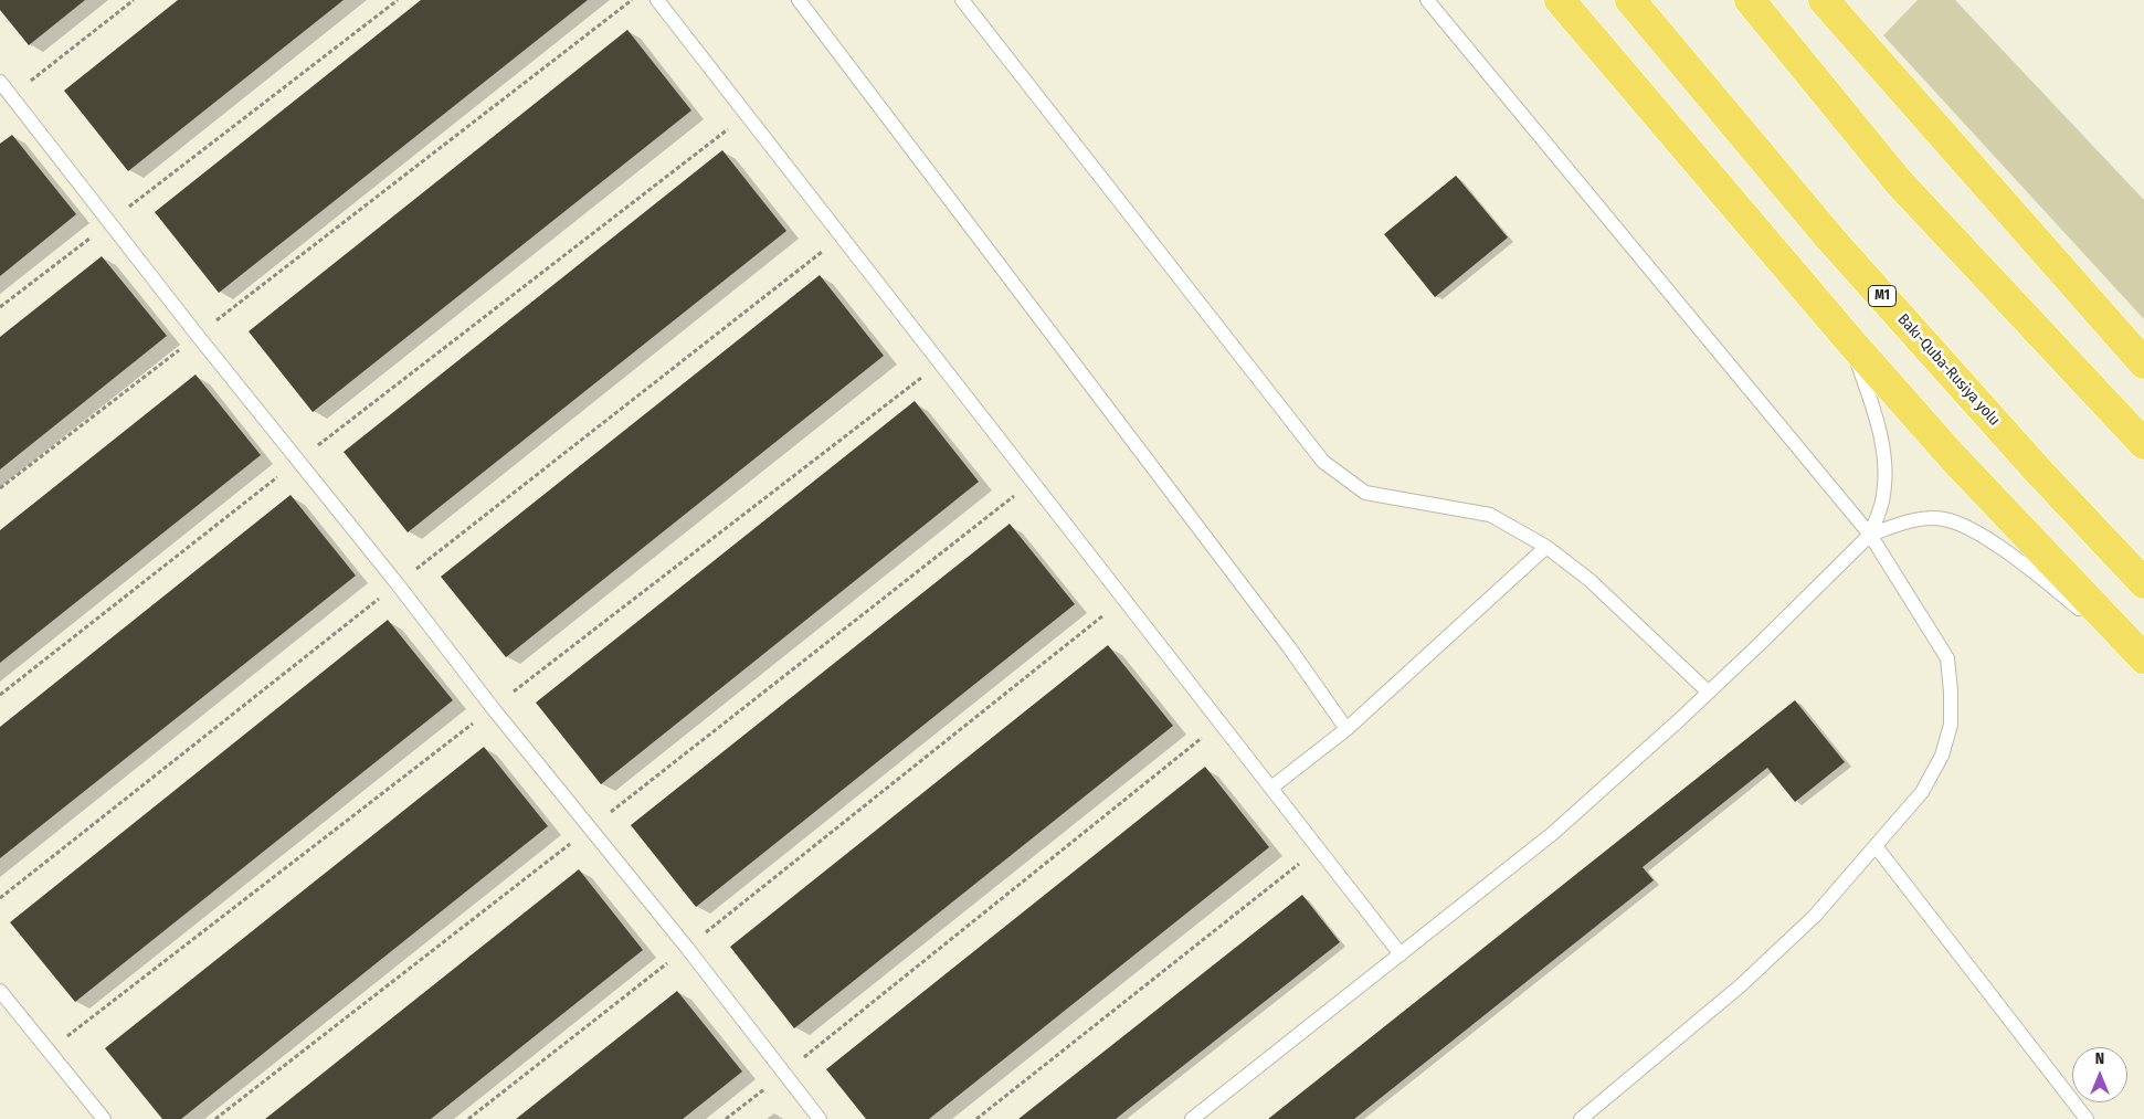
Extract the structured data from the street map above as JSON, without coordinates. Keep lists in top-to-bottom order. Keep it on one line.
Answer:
{"streets":{"highway":["M1","Bakı-Quba-Rusiya yolu"]},"north":"top"}
